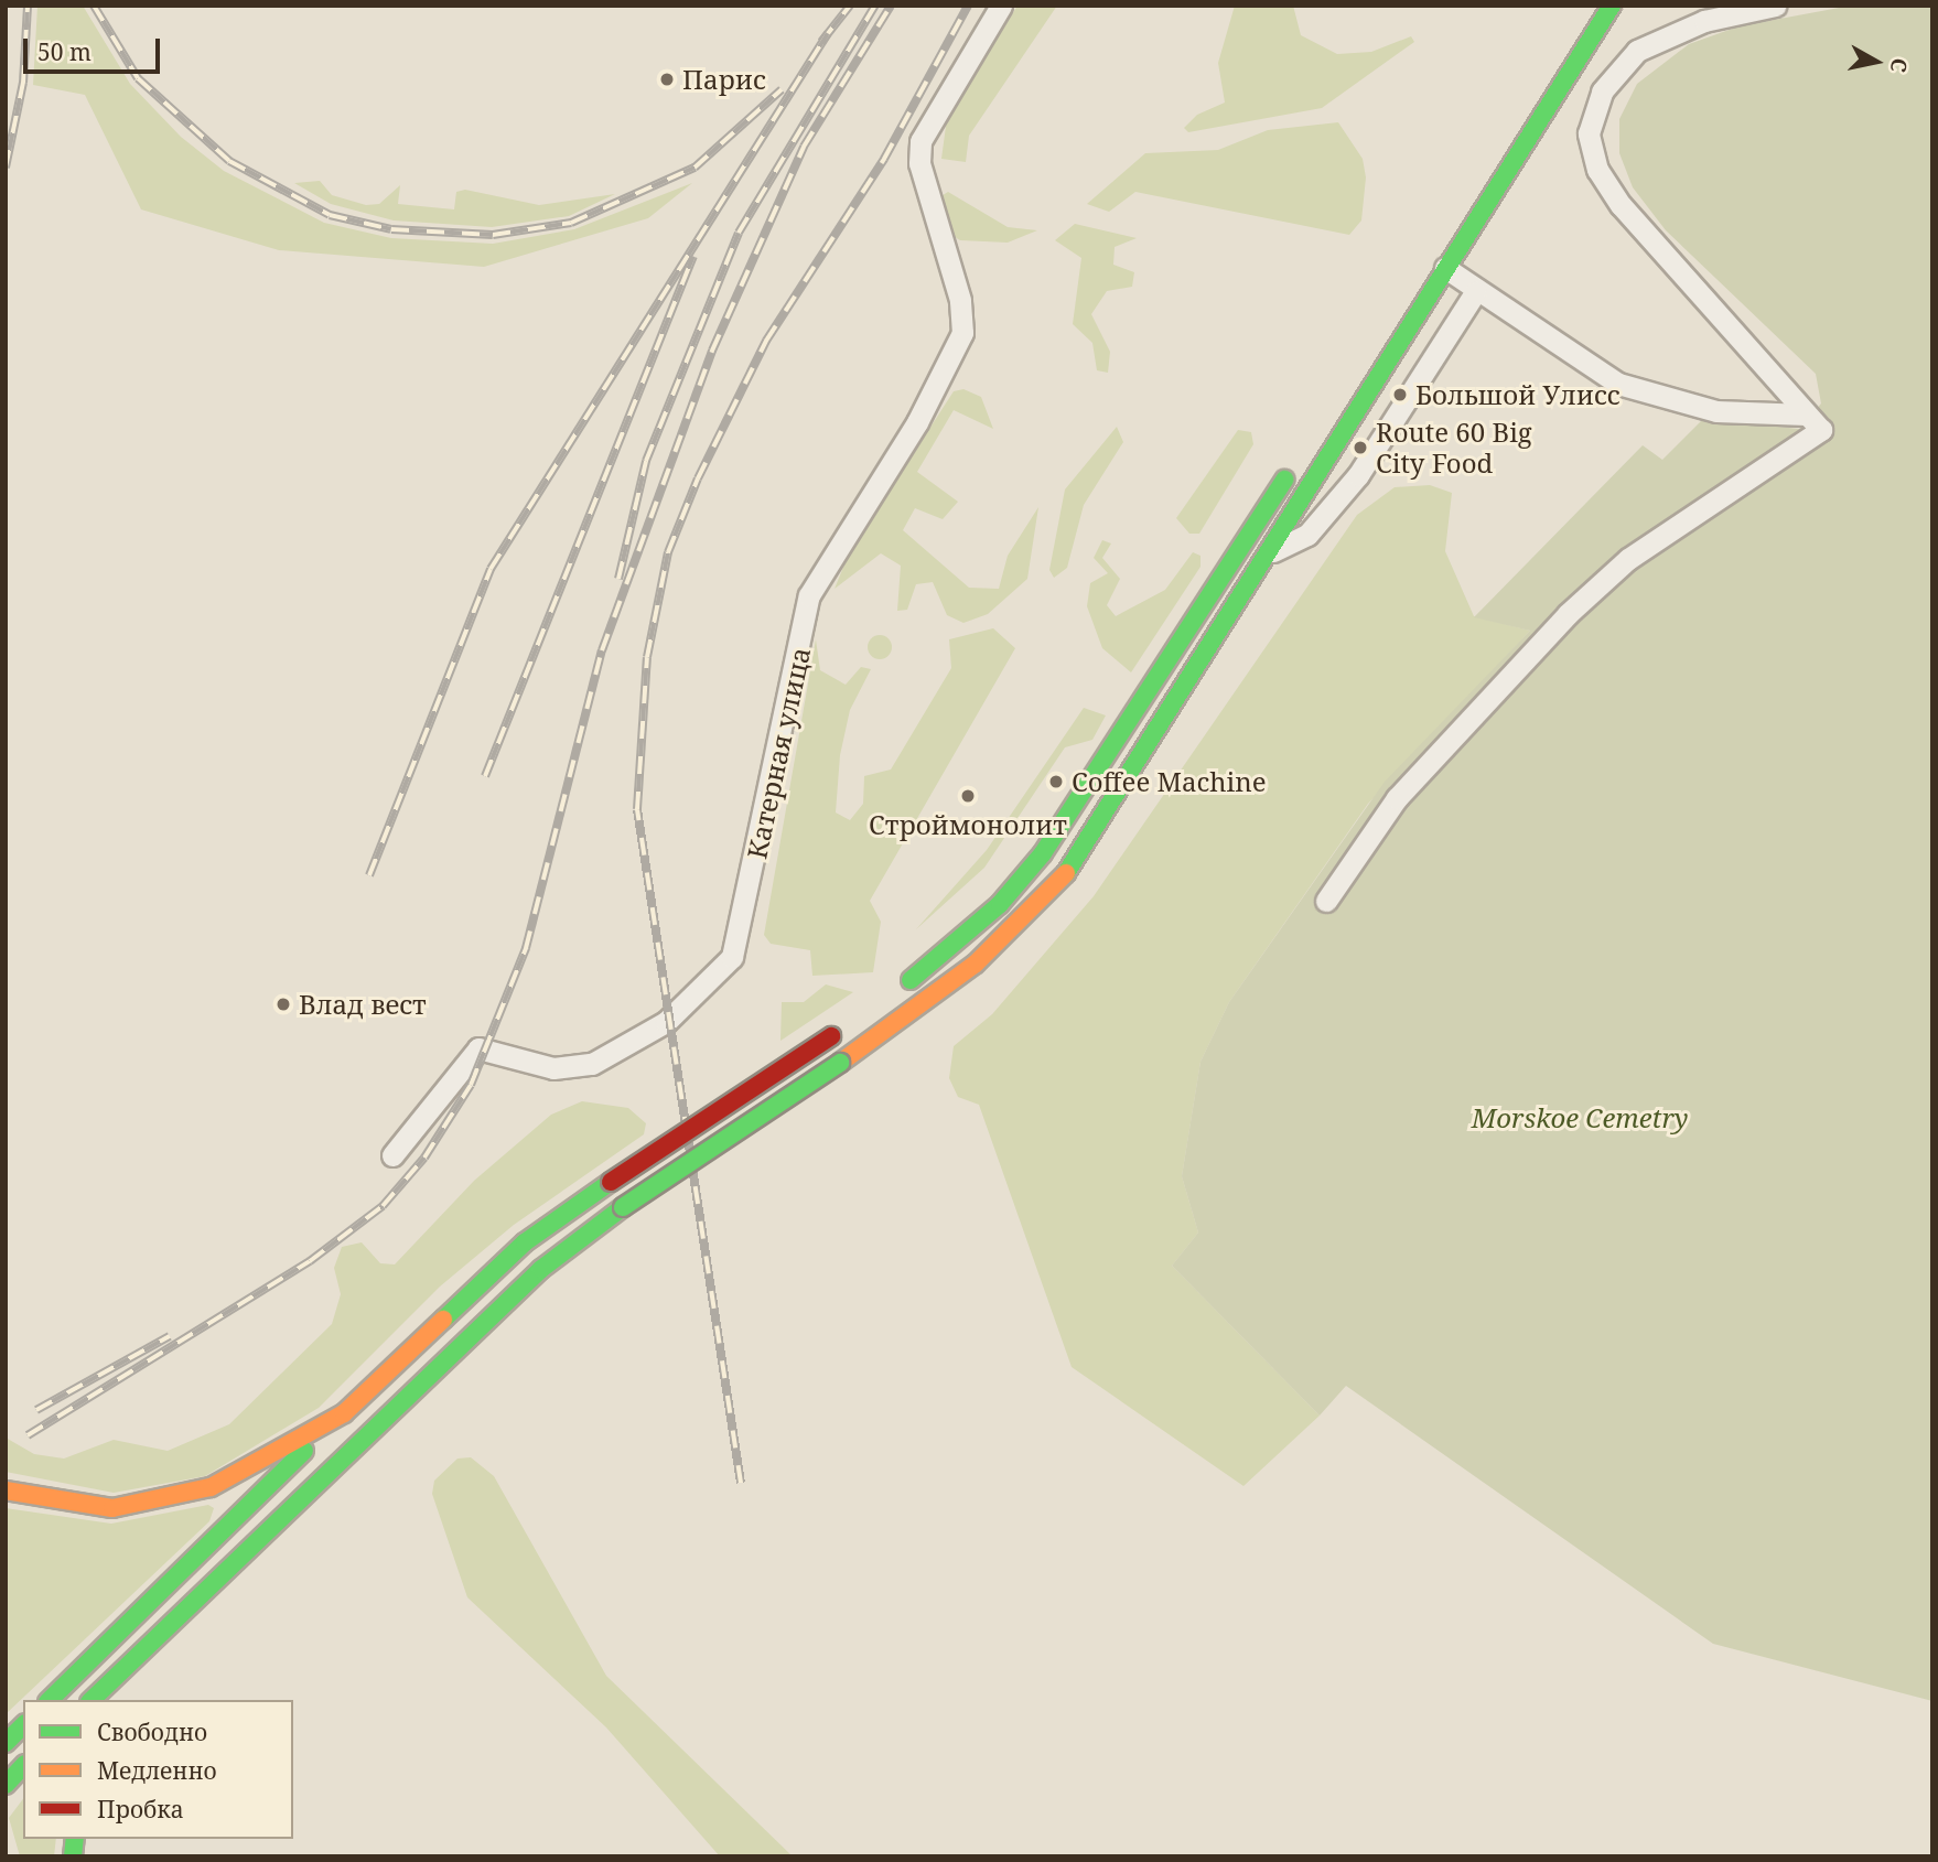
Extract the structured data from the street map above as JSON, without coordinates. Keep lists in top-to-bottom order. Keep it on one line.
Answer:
{"streets":{"street":["Катерная улица"]},"parks":["Morskoe Cemetry"],"places":["Парис","Большой Улисс","Route 60 Big City Food","Coffee Machine","Строймонолит","Влад вест"],"legend":["Свободно","Медленно","Пробка"],"scale_bar":"50 m","north":"right"}
